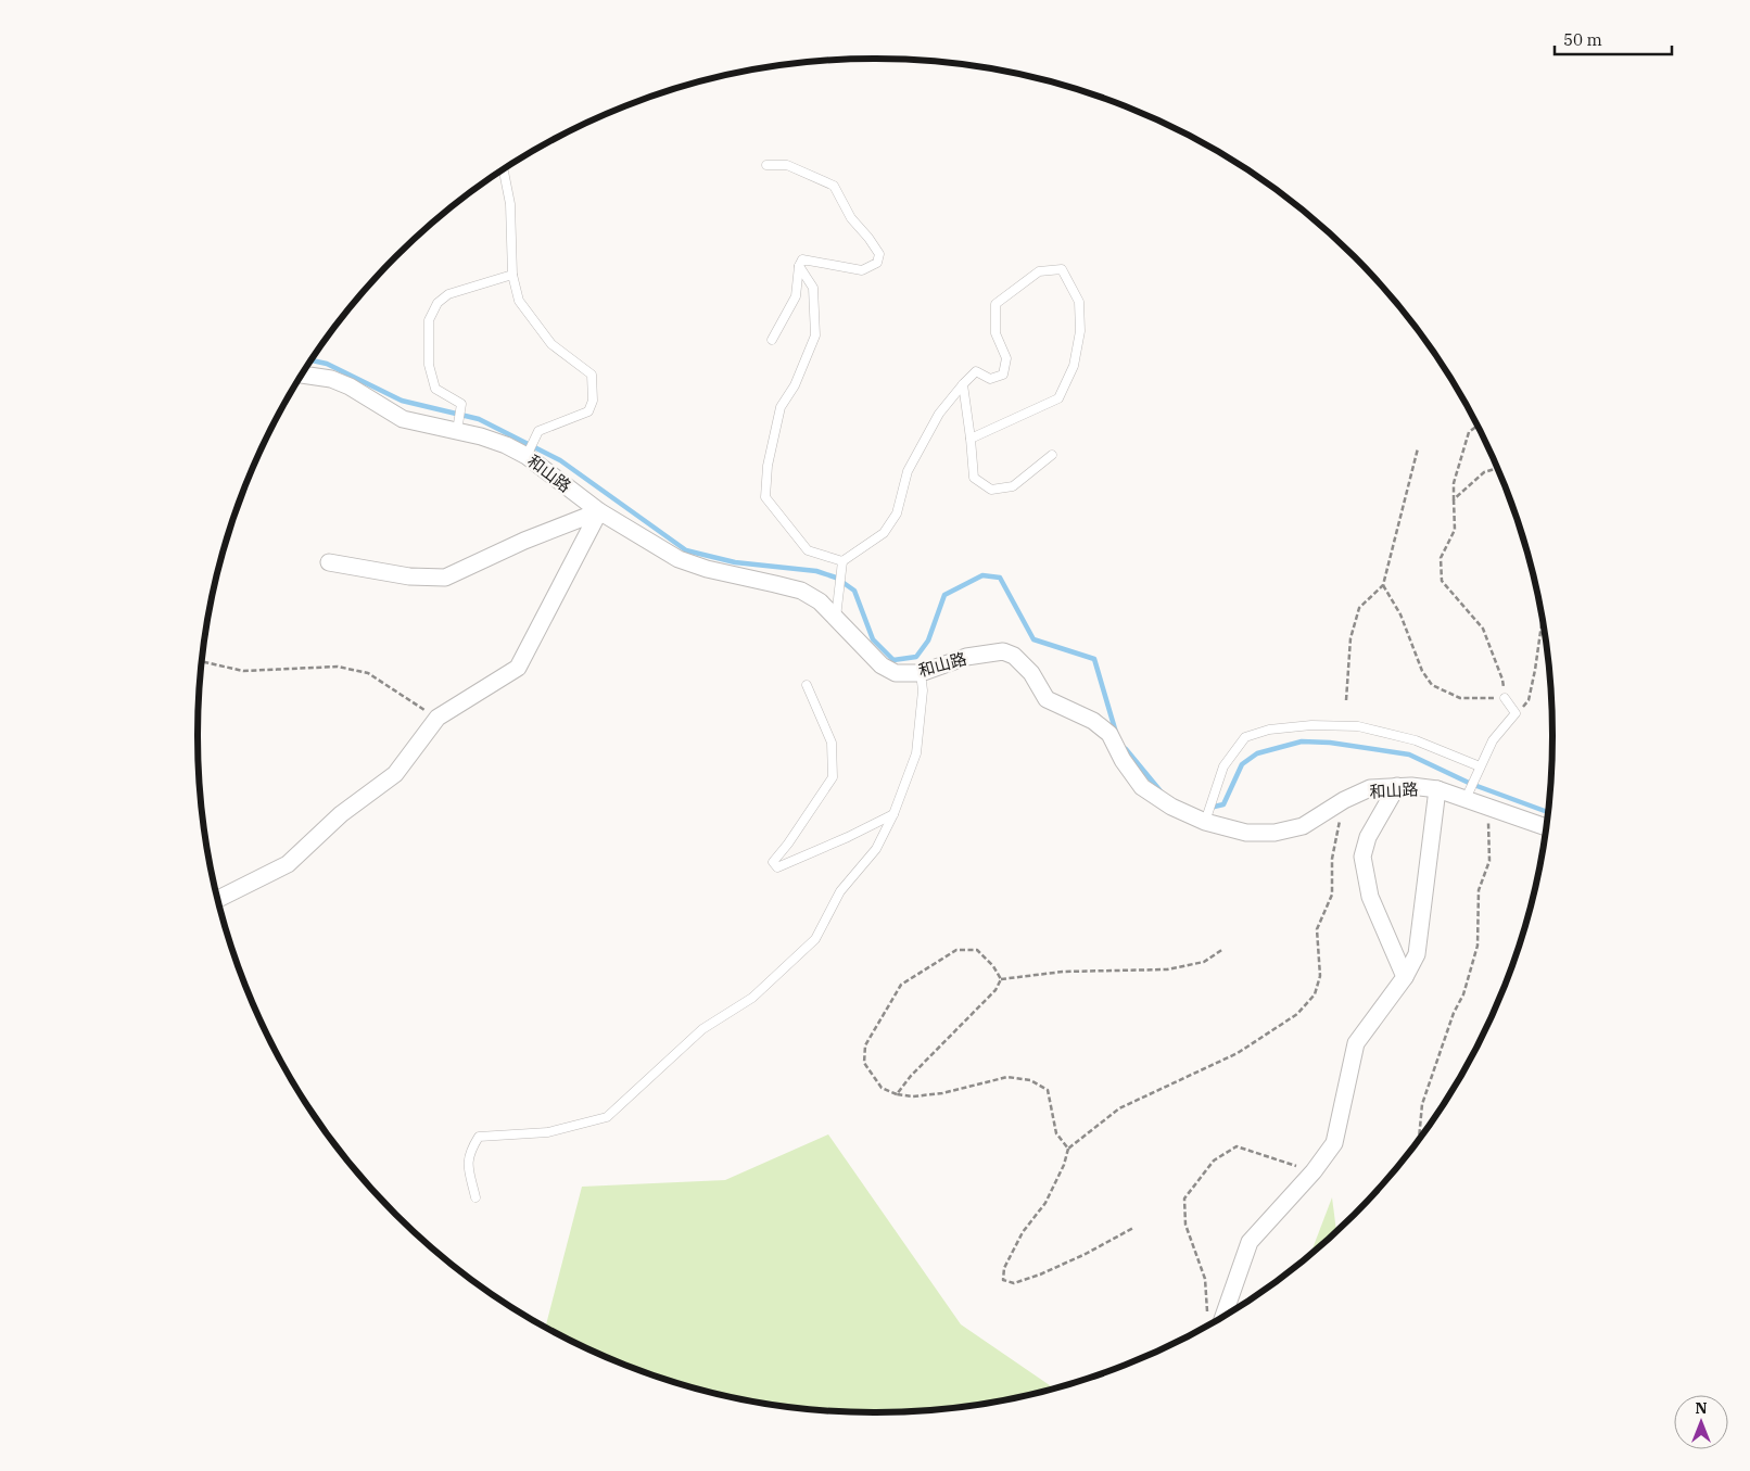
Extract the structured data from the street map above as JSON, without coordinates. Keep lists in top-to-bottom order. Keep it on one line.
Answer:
{"streets":{"street":["和山路"]},"scale_bar":"50 m","north":"top"}
